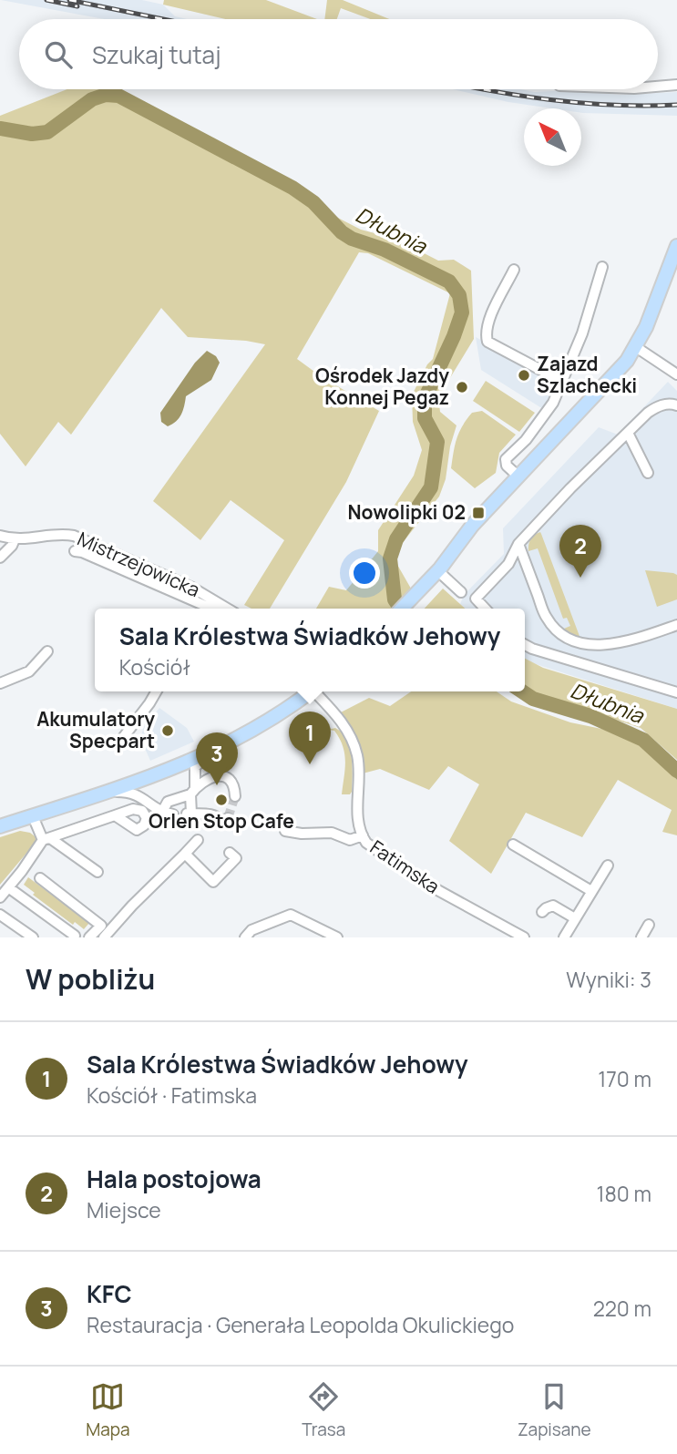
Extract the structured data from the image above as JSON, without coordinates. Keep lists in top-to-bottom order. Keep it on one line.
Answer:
{"streets":{"street":["Mistrzejowicka","Fatimska"]},"water":["Dłubnia"],"places":{"other":["Zajazd Szlachecki","Ośrodek Jazdy Konnej Pegaz","Akumulatory Specpart","Orlen Stop Cafe"],"transit":["Nowolipki 02"]},"north":"top left","page":{"search":"Szukaj tutaj","pins":["2","1","3"],"popup":["Sala Królestwa Świadków Jehowy","Kościół"],"heading":["W pobliżu","Wyniki: 3"],"list":[{"mark":"1","name":"Sala Królestwa Świadków Jehowy","note":"Kościół · Fatimska","value":"170 m"},{"mark":"2","name":"Hala postojowa","note":"Miejsce","value":"180 m"},{"mark":"3","name":"KFC","note":"Restauracja · Generała Leopolda Okulickiego","value":"220 m"}],"nav":["Mapa","Trasa","Zapisane"]}}
